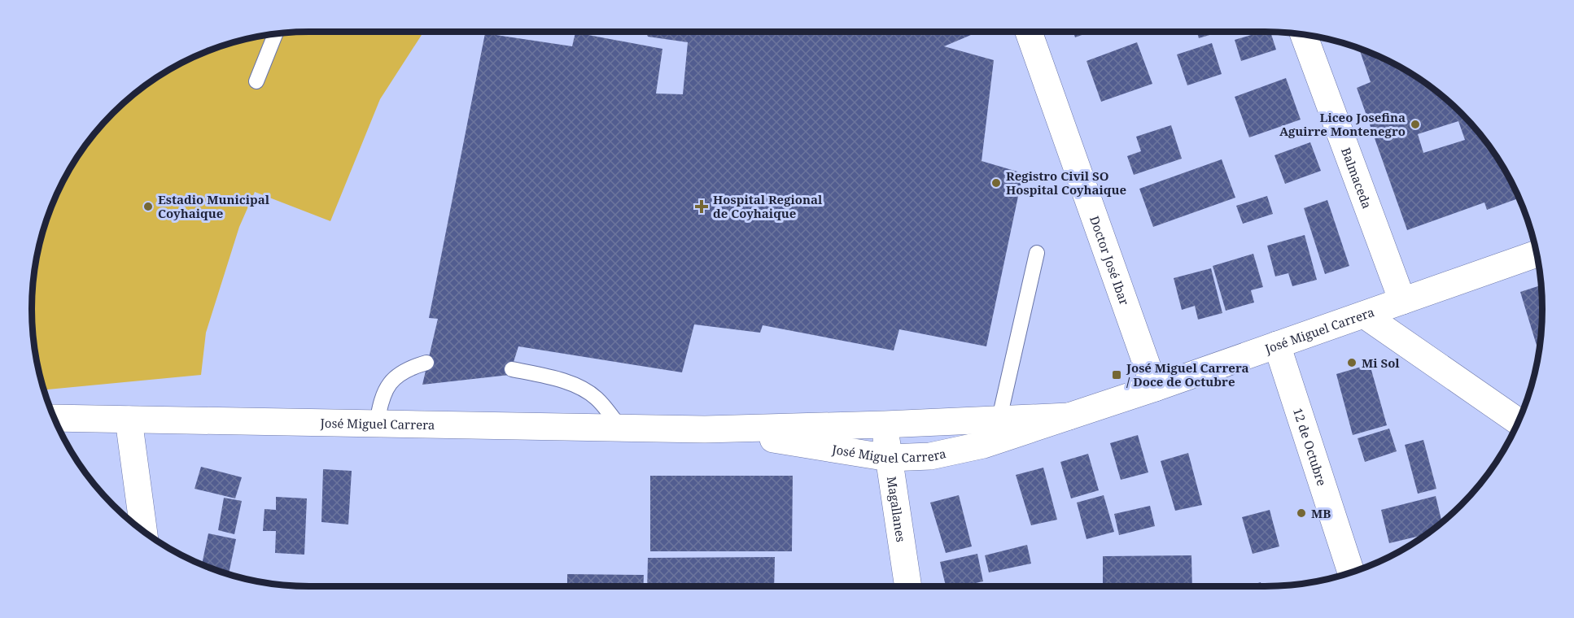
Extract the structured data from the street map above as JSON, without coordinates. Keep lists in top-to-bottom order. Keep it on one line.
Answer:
{"streets":{"street":["Balmaceda","Doctor José Ibar","José Miguel Carrera","12 de Octubre","Magallanes"]},"crossings":[["Balmaceda","José Miguel Carrera"],["Doctor José Ibar","José Miguel Carrera"],["José Miguel Carrera","12 de Octubre"],["José Miguel Carrera","Magallanes"]],"places":{"other":["Liceo Josefina Aguirre Montenegro","Registro Civil SO Hospital Coyhaique","Estadio Municipal Coyhaique","Mi Sol","MB"],"health":["Hospital Regional de Coyhaique"],"transit":["José Miguel Carrera / Doce de Octubre"]}}
